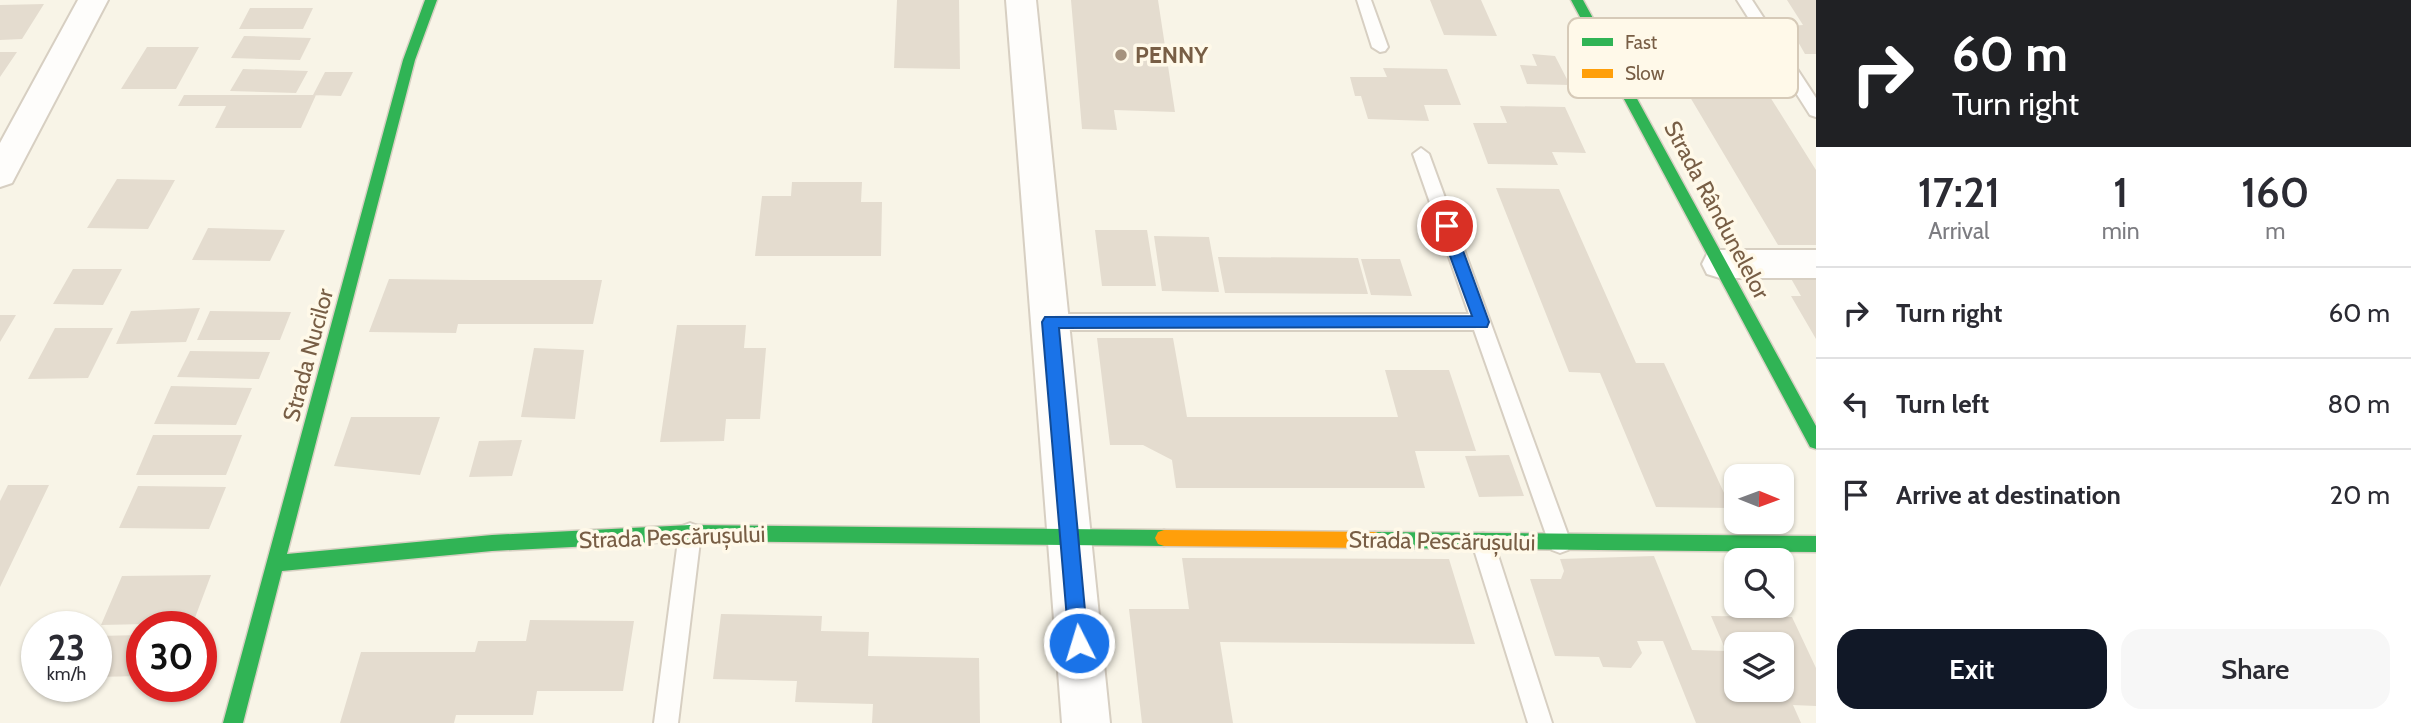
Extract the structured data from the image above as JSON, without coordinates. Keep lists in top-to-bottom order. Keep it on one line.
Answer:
{"streets":{"street":["Strada Rândunelelor","Strada Nucilor","Strada Pescărușului"]},"crossings":[["Strada Nucilor","Strada Pescărușului"]],"places":["PENNY"],"legend":["Fast","Slow"],"north":"right","page":{"turn":["60 m","Turn right"],"eta":["17:21","Arrival","1","min","160","m"],"list":[{"name":"Turn right","value":"60 m"},{"name":"Turn left","value":"80 m"},{"name":"Arrive at destination","value":"20 m"}],"speed":"23 km/h","limit":"30","buttons":["Exit","Share"]}}
